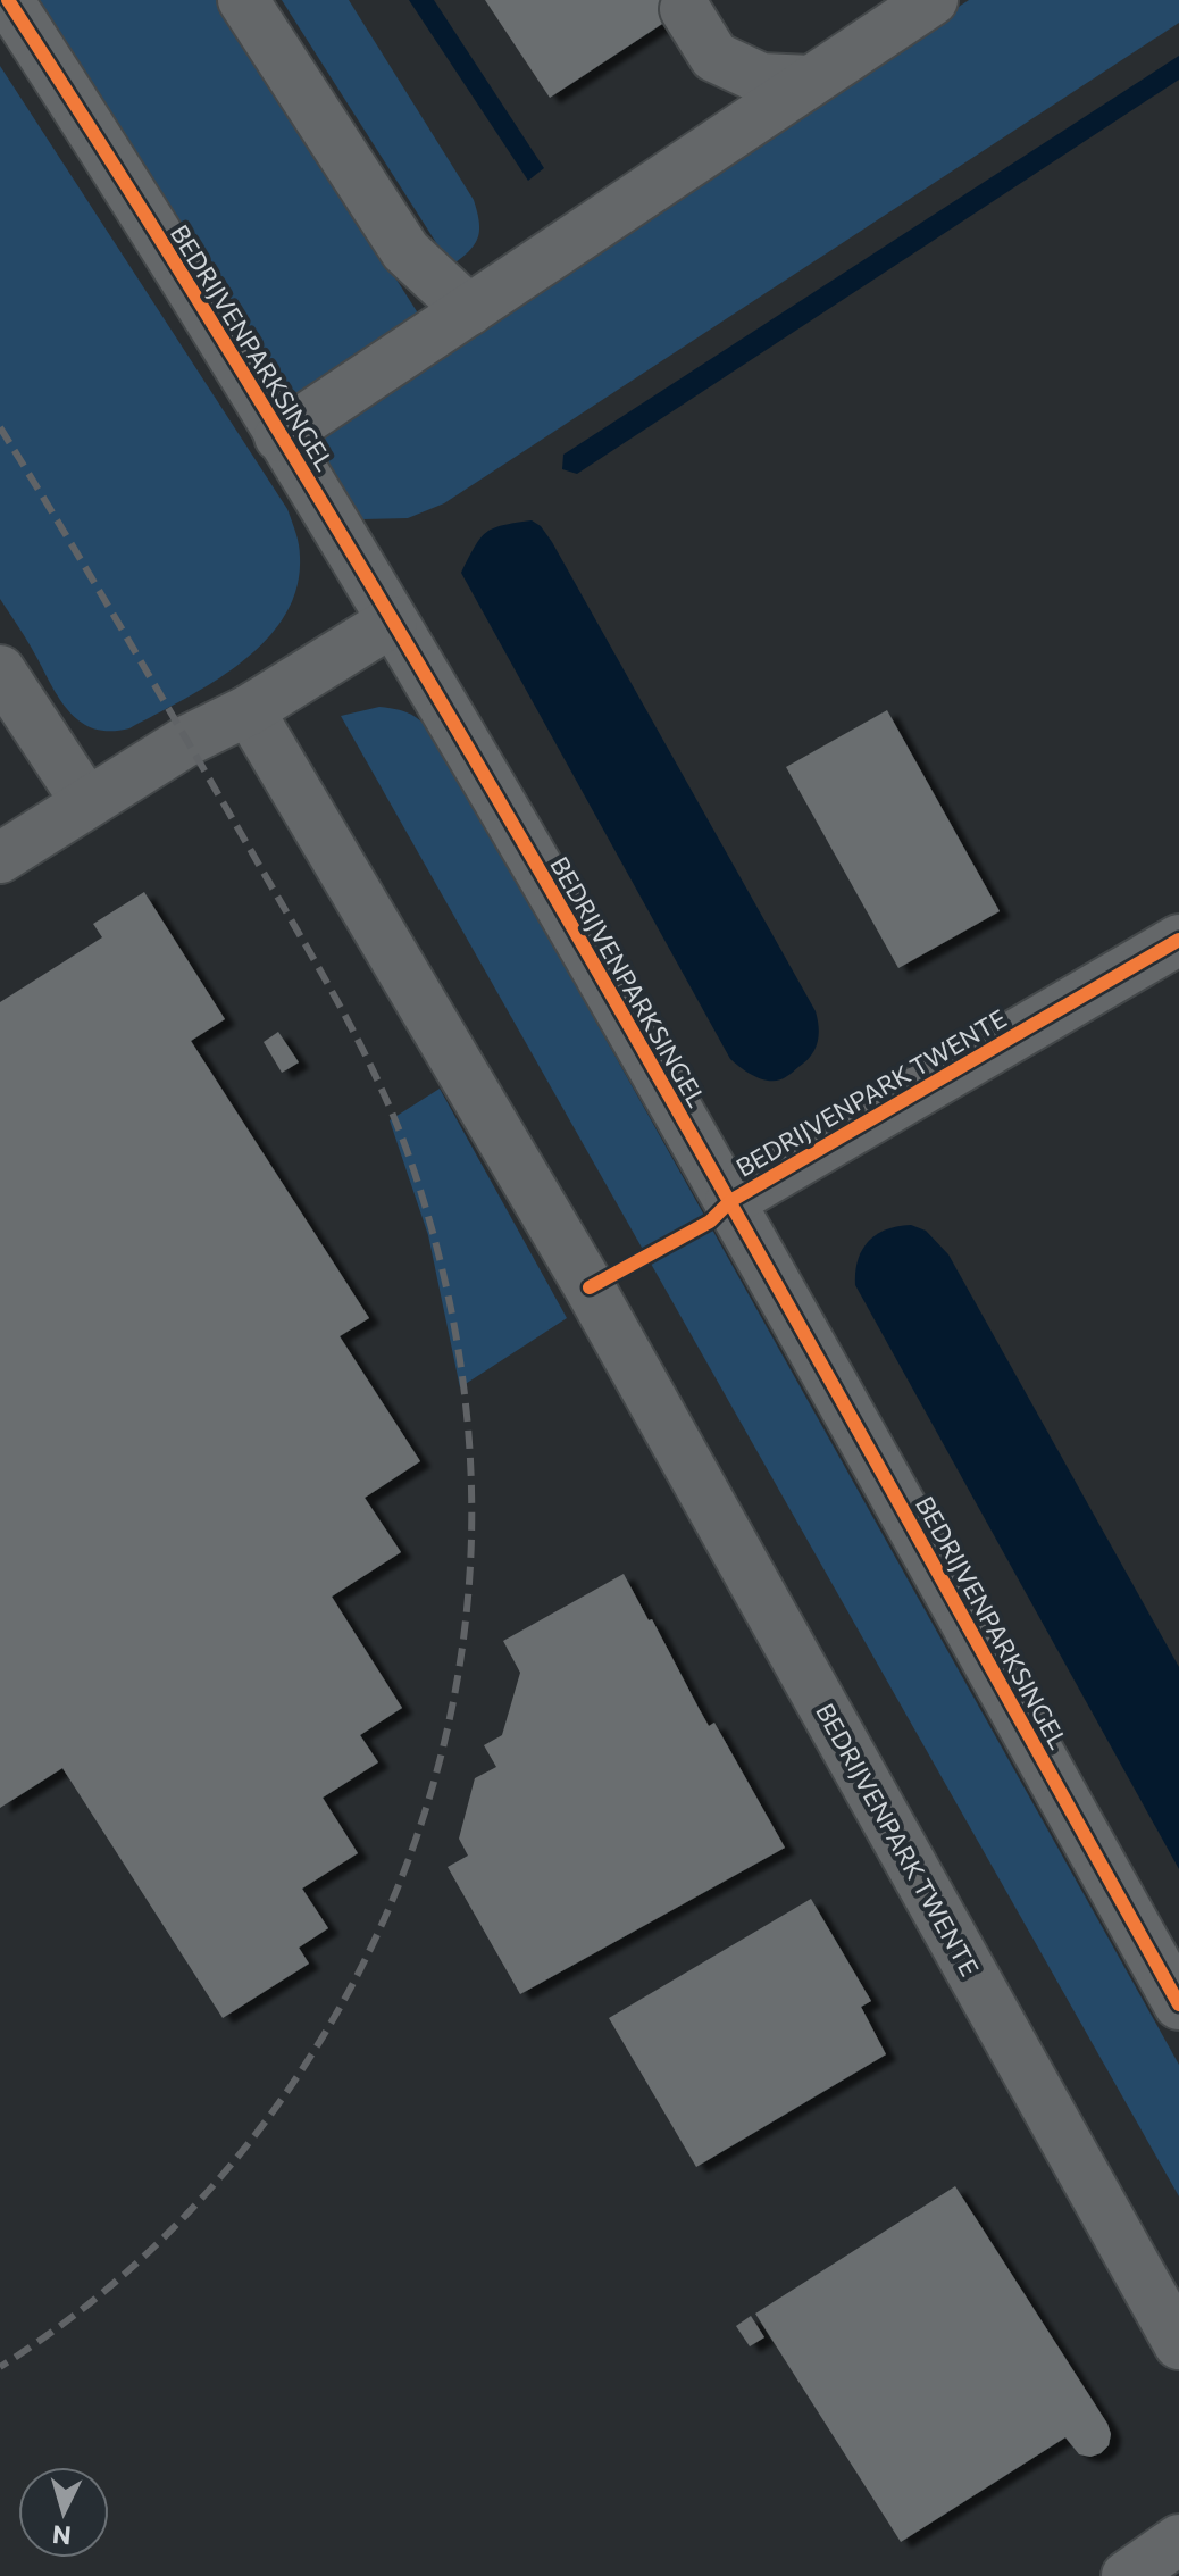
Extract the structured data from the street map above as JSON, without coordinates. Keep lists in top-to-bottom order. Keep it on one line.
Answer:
{"streets":{"street":["BEDRIJVENPARKSINGEL","BEDRIJVENPARK TWENTE"]},"crossings":[["BEDRIJVENPARKSINGEL","BEDRIJVENPARK TWENTE"]],"north":"bottom"}
